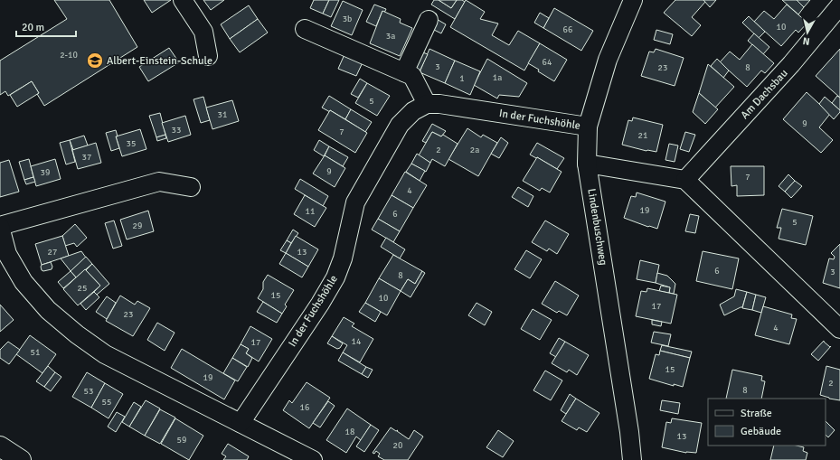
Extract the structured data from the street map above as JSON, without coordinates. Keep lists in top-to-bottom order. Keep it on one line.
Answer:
{"streets":{"street":["Am Dachsbau","In der Fuchshöhle","Lindenbuschweg"]},"crossings":[["In der Fuchshöhle","Lindenbuschweg"]],"places":{"school or university":["Albert-Einstein-Schule"]},"house_numbers":["3b","10","66","3a","2-10","64","3","23","8","1a","1","5","31","9","33","7","21","35","2","2a","37","9","39","7","4","19","11","6","5","29","27","13","6","3","8","25","15","10","17","23","4","14","17","51","15","19","2","8","53","55","16","18","13","59","20"],"legend":["Straße","Gebäude"],"scale_bar":"20 m","north":"bottom"}
